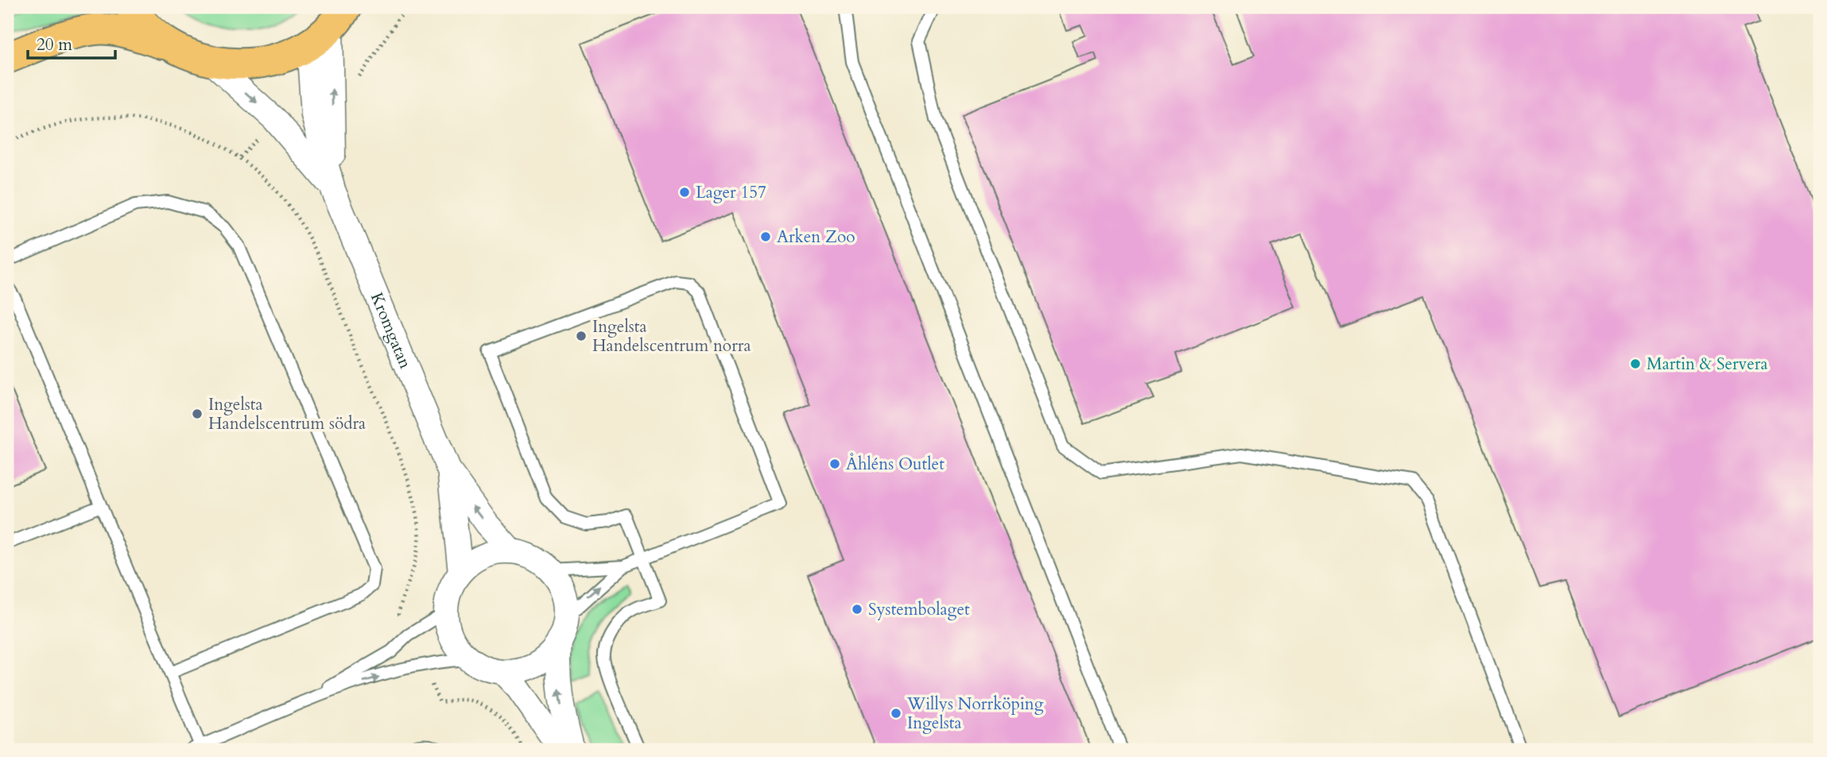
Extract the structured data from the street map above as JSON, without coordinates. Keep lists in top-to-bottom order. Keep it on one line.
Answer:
{"streets":{"street":["Kromgatan"]},"places":["Lager 157","Arken Zoo","Ingelsta Handelscentrum norra","Martin & Servera","Ingelsta Handelscentrum södra","Åhléns Outlet","Systembolaget","Willys Norrköping Ingelsta"],"scale_bar":"20 m"}
